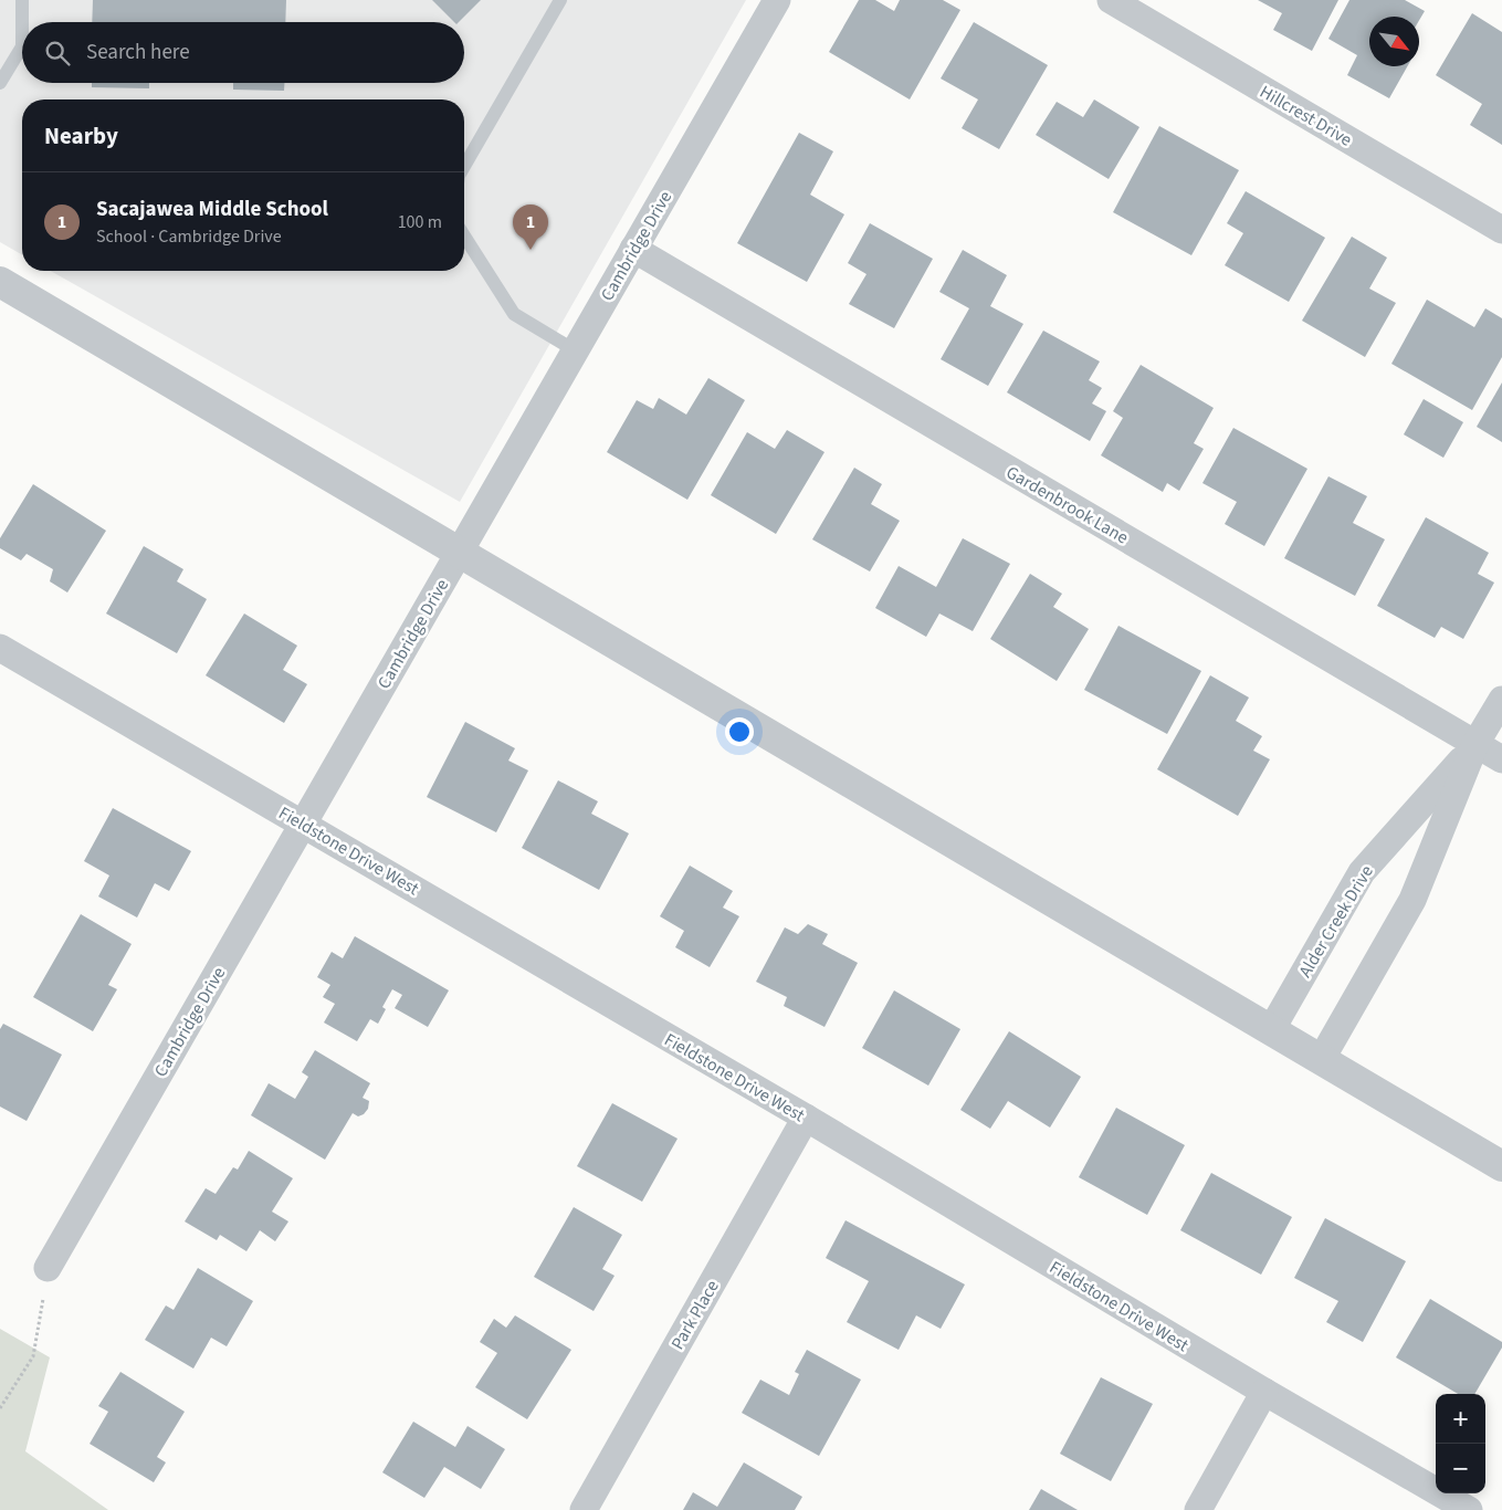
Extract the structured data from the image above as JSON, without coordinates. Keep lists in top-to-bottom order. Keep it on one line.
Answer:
{"streets":{"street":["Hillcrest Drive","Cambridge Drive","Gardenbrook Lane","Fieldstone Drive West","Alder Creek Drive","Park Place"]},"crossings":[["Cambridge Drive","Gardenbrook Lane"],["Cambridge Drive","Fieldstone Drive West"],["Gardenbrook Lane","Alder Creek Drive"],["Fieldstone Drive West","Park Place"]],"north":"bottom right","page":{"search":"Search here","heading":"Nearby","list":[{"mark":"1","name":"Sacajawea Middle School","note":"School · Cambridge Drive","value":"100 m"}],"pins":"1","map_buttons":["+","−"]}}
